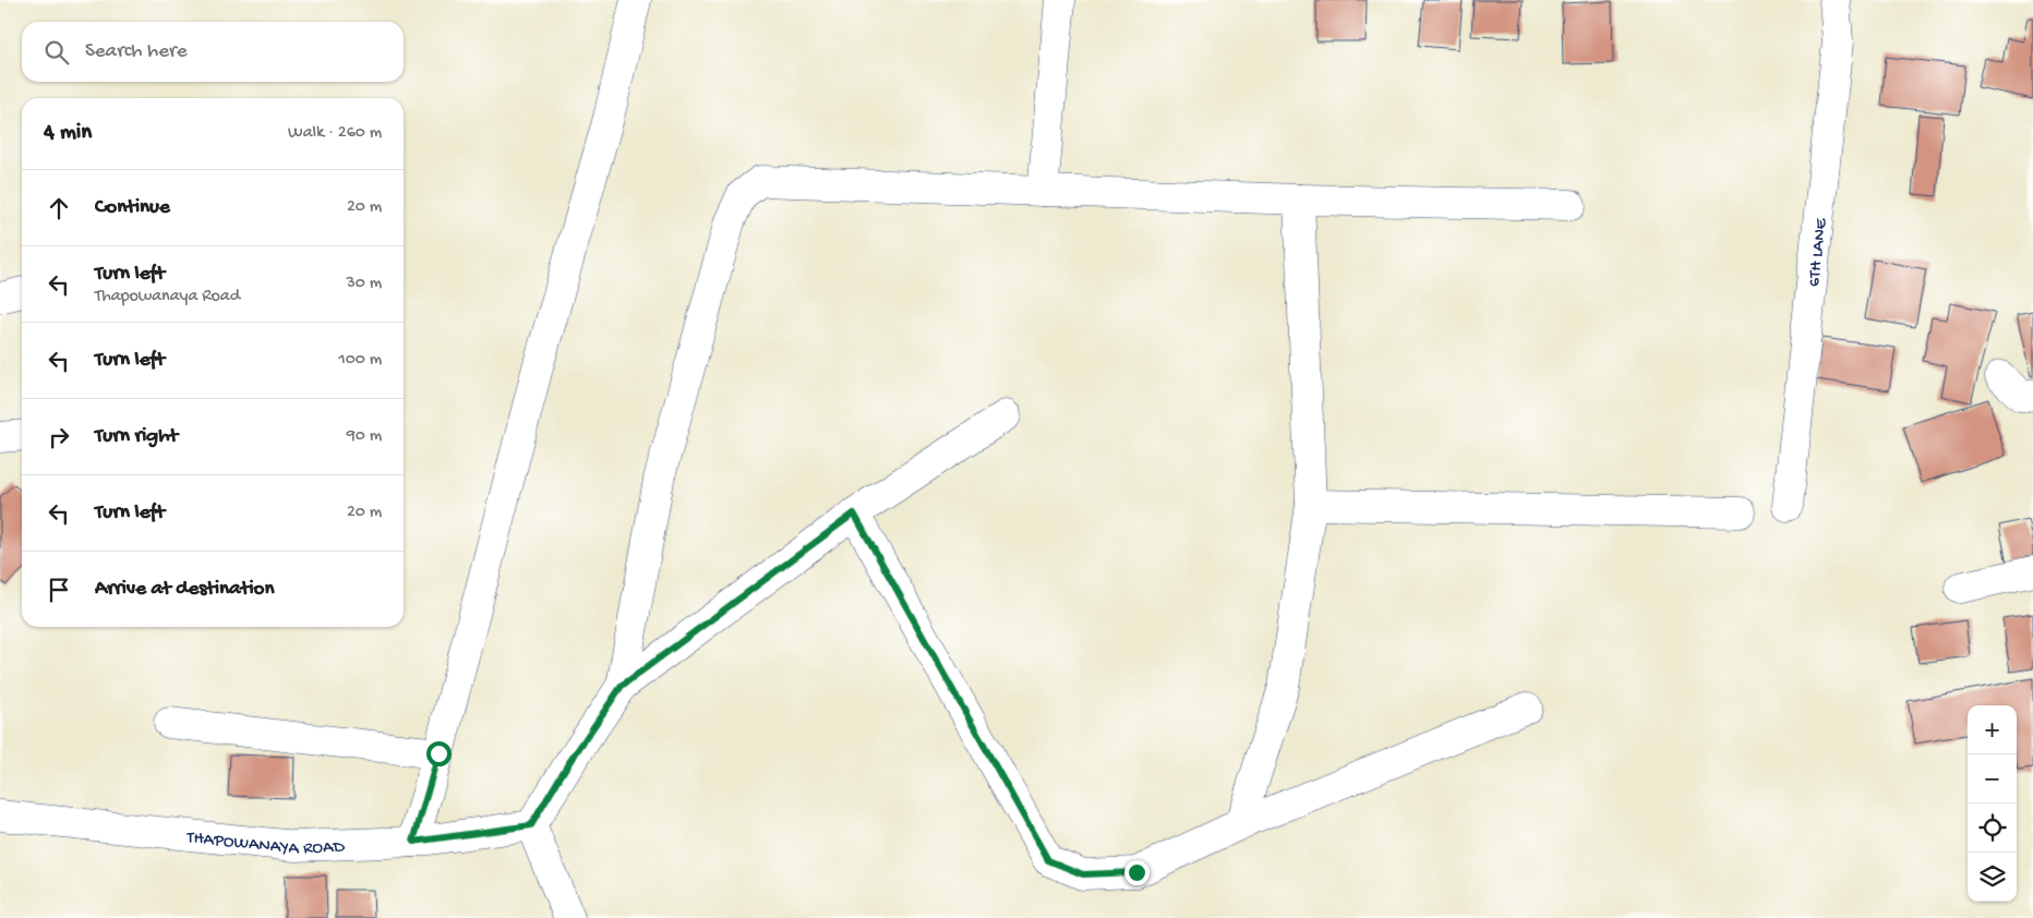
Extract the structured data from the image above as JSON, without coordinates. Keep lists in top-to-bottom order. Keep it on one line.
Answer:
{"streets":{"street":["6TH LANE","THAPOWANAYA ROAD"]},"page":{"search":"Search here","heading":["4 min","Walk · 260 m"],"list":[["Continue","20 m"],["Turn left","Thapowanaya Road","30 m"],["Turn left","100 m"],["Turn right","90 m"],["Turn left","20 m"],"Arrive at destination"],"map_buttons":["+","−"]}}
